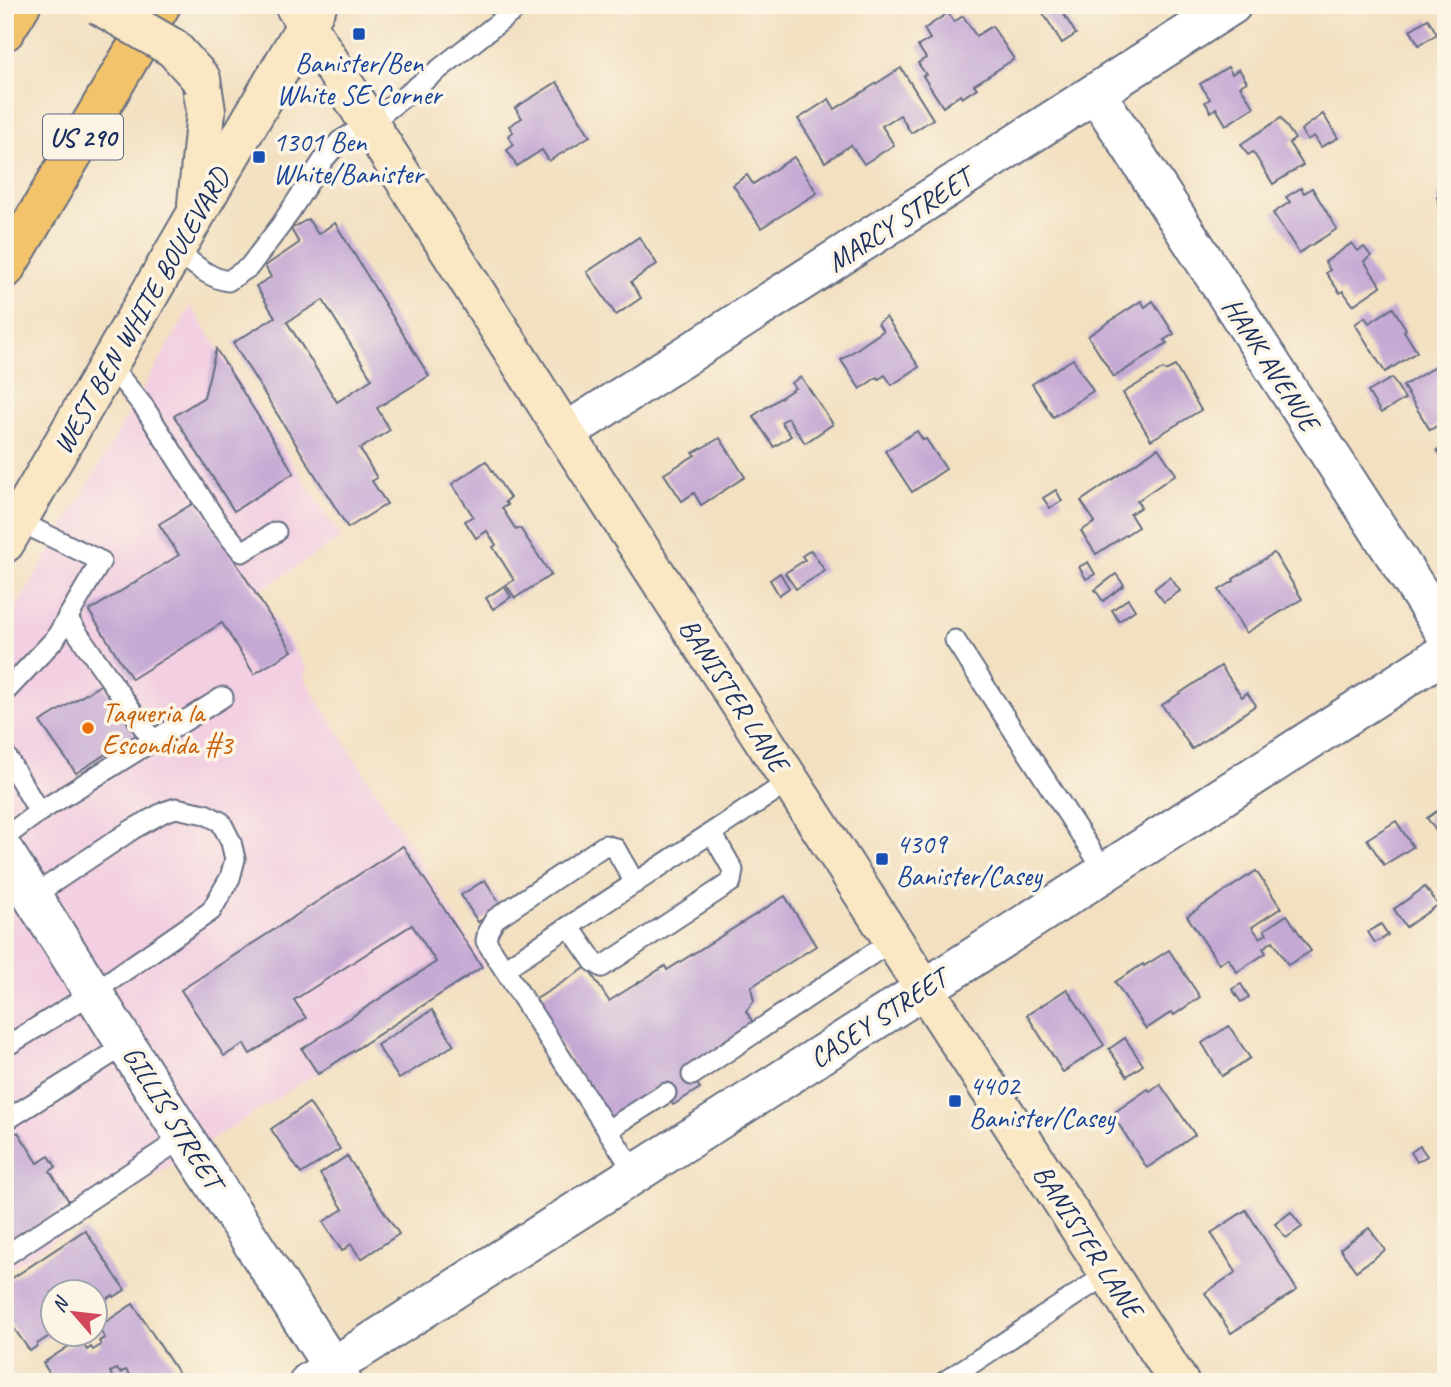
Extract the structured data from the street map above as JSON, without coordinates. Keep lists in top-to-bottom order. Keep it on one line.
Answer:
{"streets":{"highway":["US 290"],"street":["MARCY STREET","WEST BEN WHITE BOULEVARD","HANK AVENUE","BANISTER LANE","CASEY STREET","GILLIS STREET"]},"crossings":[["MARCY STREET","HANK AVENUE"],["MARCY STREET","BANISTER LANE"],["WEST BEN WHITE BOULEVARD","BANISTER LANE"],["BANISTER LANE","CASEY STREET"],["CASEY STREET","GILLIS STREET"]],"places":{"transit":["Banister/Ben White SE Corner","1301 Ben White/Banister","4309 Banister/Casey","4402 Banister/Casey"],"other":["Taqueria la Escondida #3"]},"north":"top left"}
